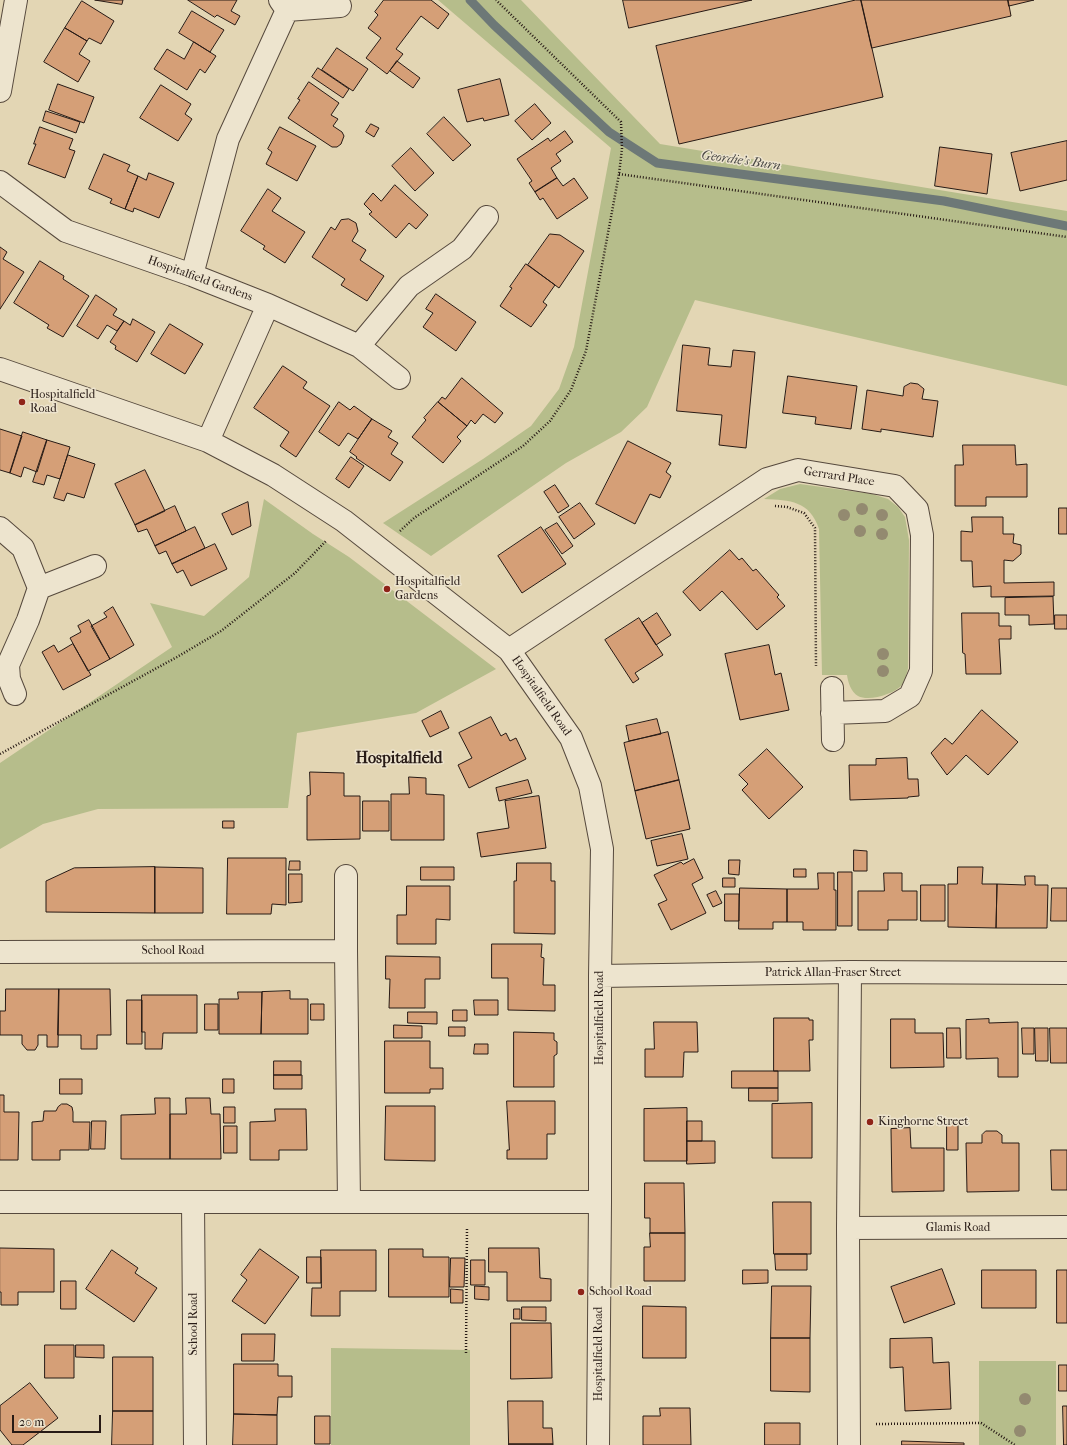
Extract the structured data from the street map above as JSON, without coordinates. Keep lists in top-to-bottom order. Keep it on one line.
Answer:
{"streets":{"street":["Hospitalfield Gardens","Gerrard Place","Hospitalfield Road","School Road","Patrick Allan-Fraser Street","Glamis Road"]},"crossings":[["Gerrard Place","Hospitalfield Road"],["Hospitalfield Road","Patrick Allan-Fraser Street"]],"districts":["Hospitalfield"],"water":["Geordie's Burn"],"places":["Hospitalfield Road","Hospitalfield Gardens","Kinghorne Street","School Road"],"scale_bar":"20 m"}
